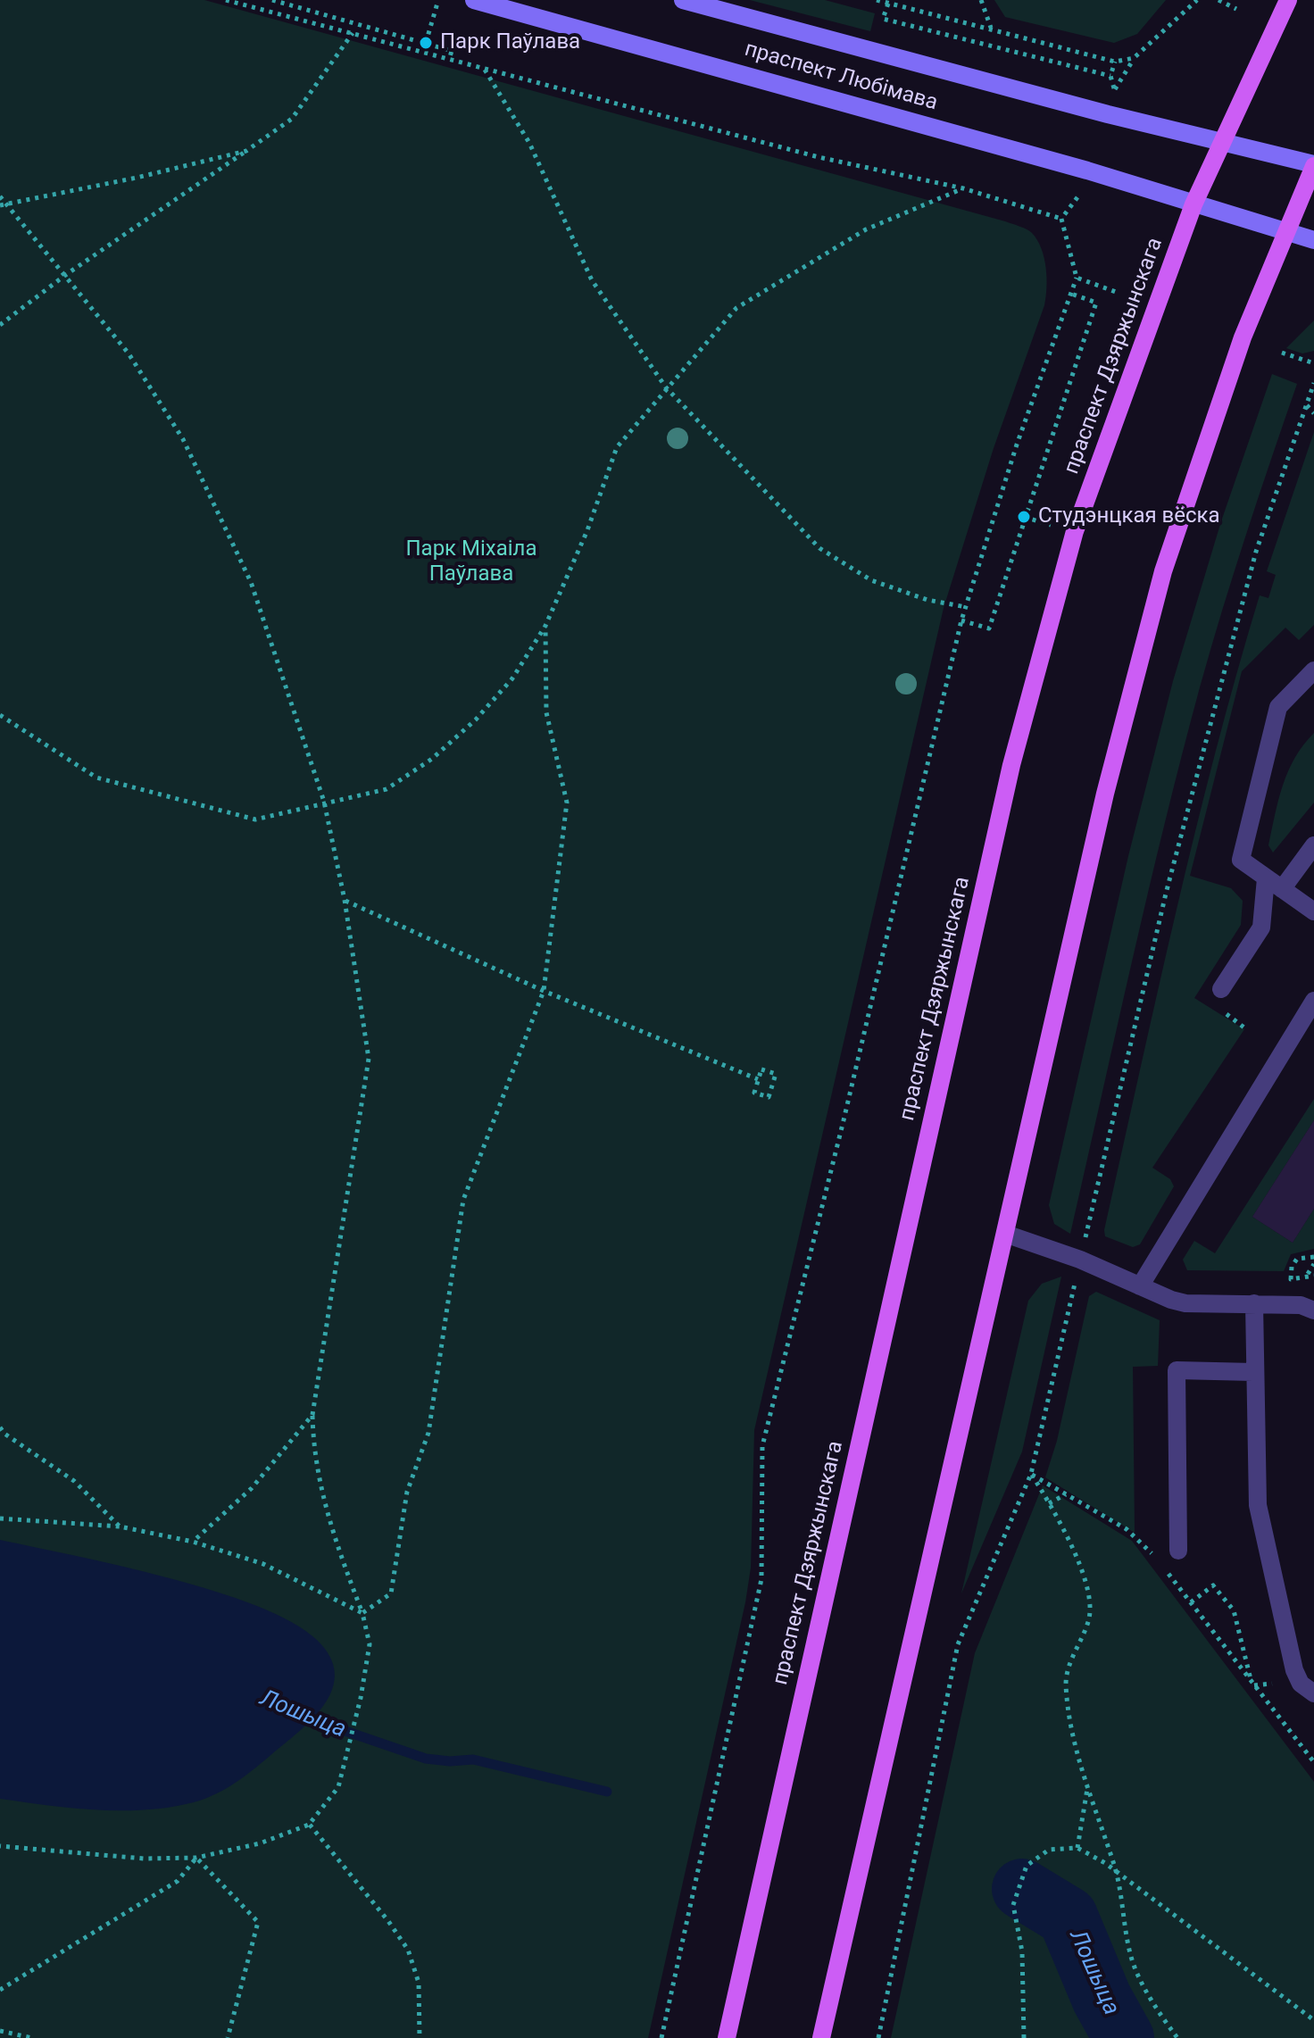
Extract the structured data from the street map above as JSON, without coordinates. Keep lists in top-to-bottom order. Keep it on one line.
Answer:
{"streets":{"main road":["праспект Любімава","праспект Дзяржынскага"]},"crossings":[["праспект Любімава","праспект Дзяржынскага"]],"water":["Лошыца"],"parks":["Парк Міхаіла Паўлава"],"places":["Парк Паўлава","Студэнцкая вёска"]}
